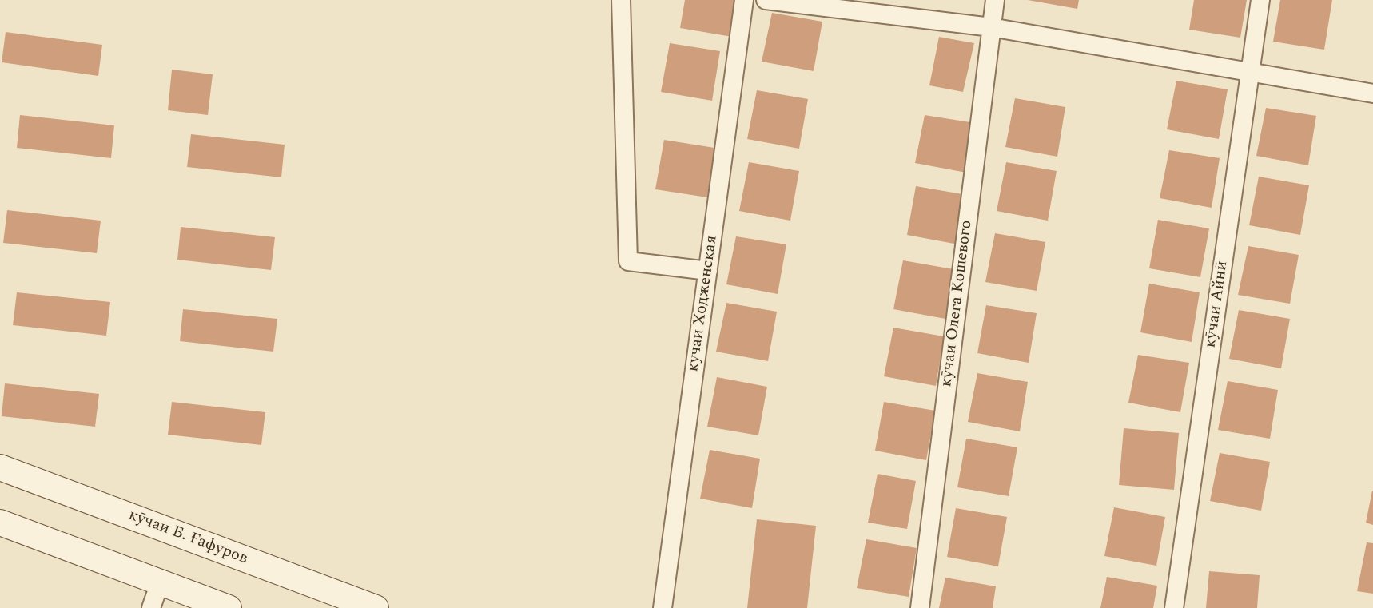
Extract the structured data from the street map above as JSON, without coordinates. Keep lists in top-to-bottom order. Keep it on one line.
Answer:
{"streets":{"main road":["кӯчаи Б. Ғафуров"],"street":["кучаи Ходженская","кӯчаи Олега Кошевого","кӯчаи Айнӣ"]}}
